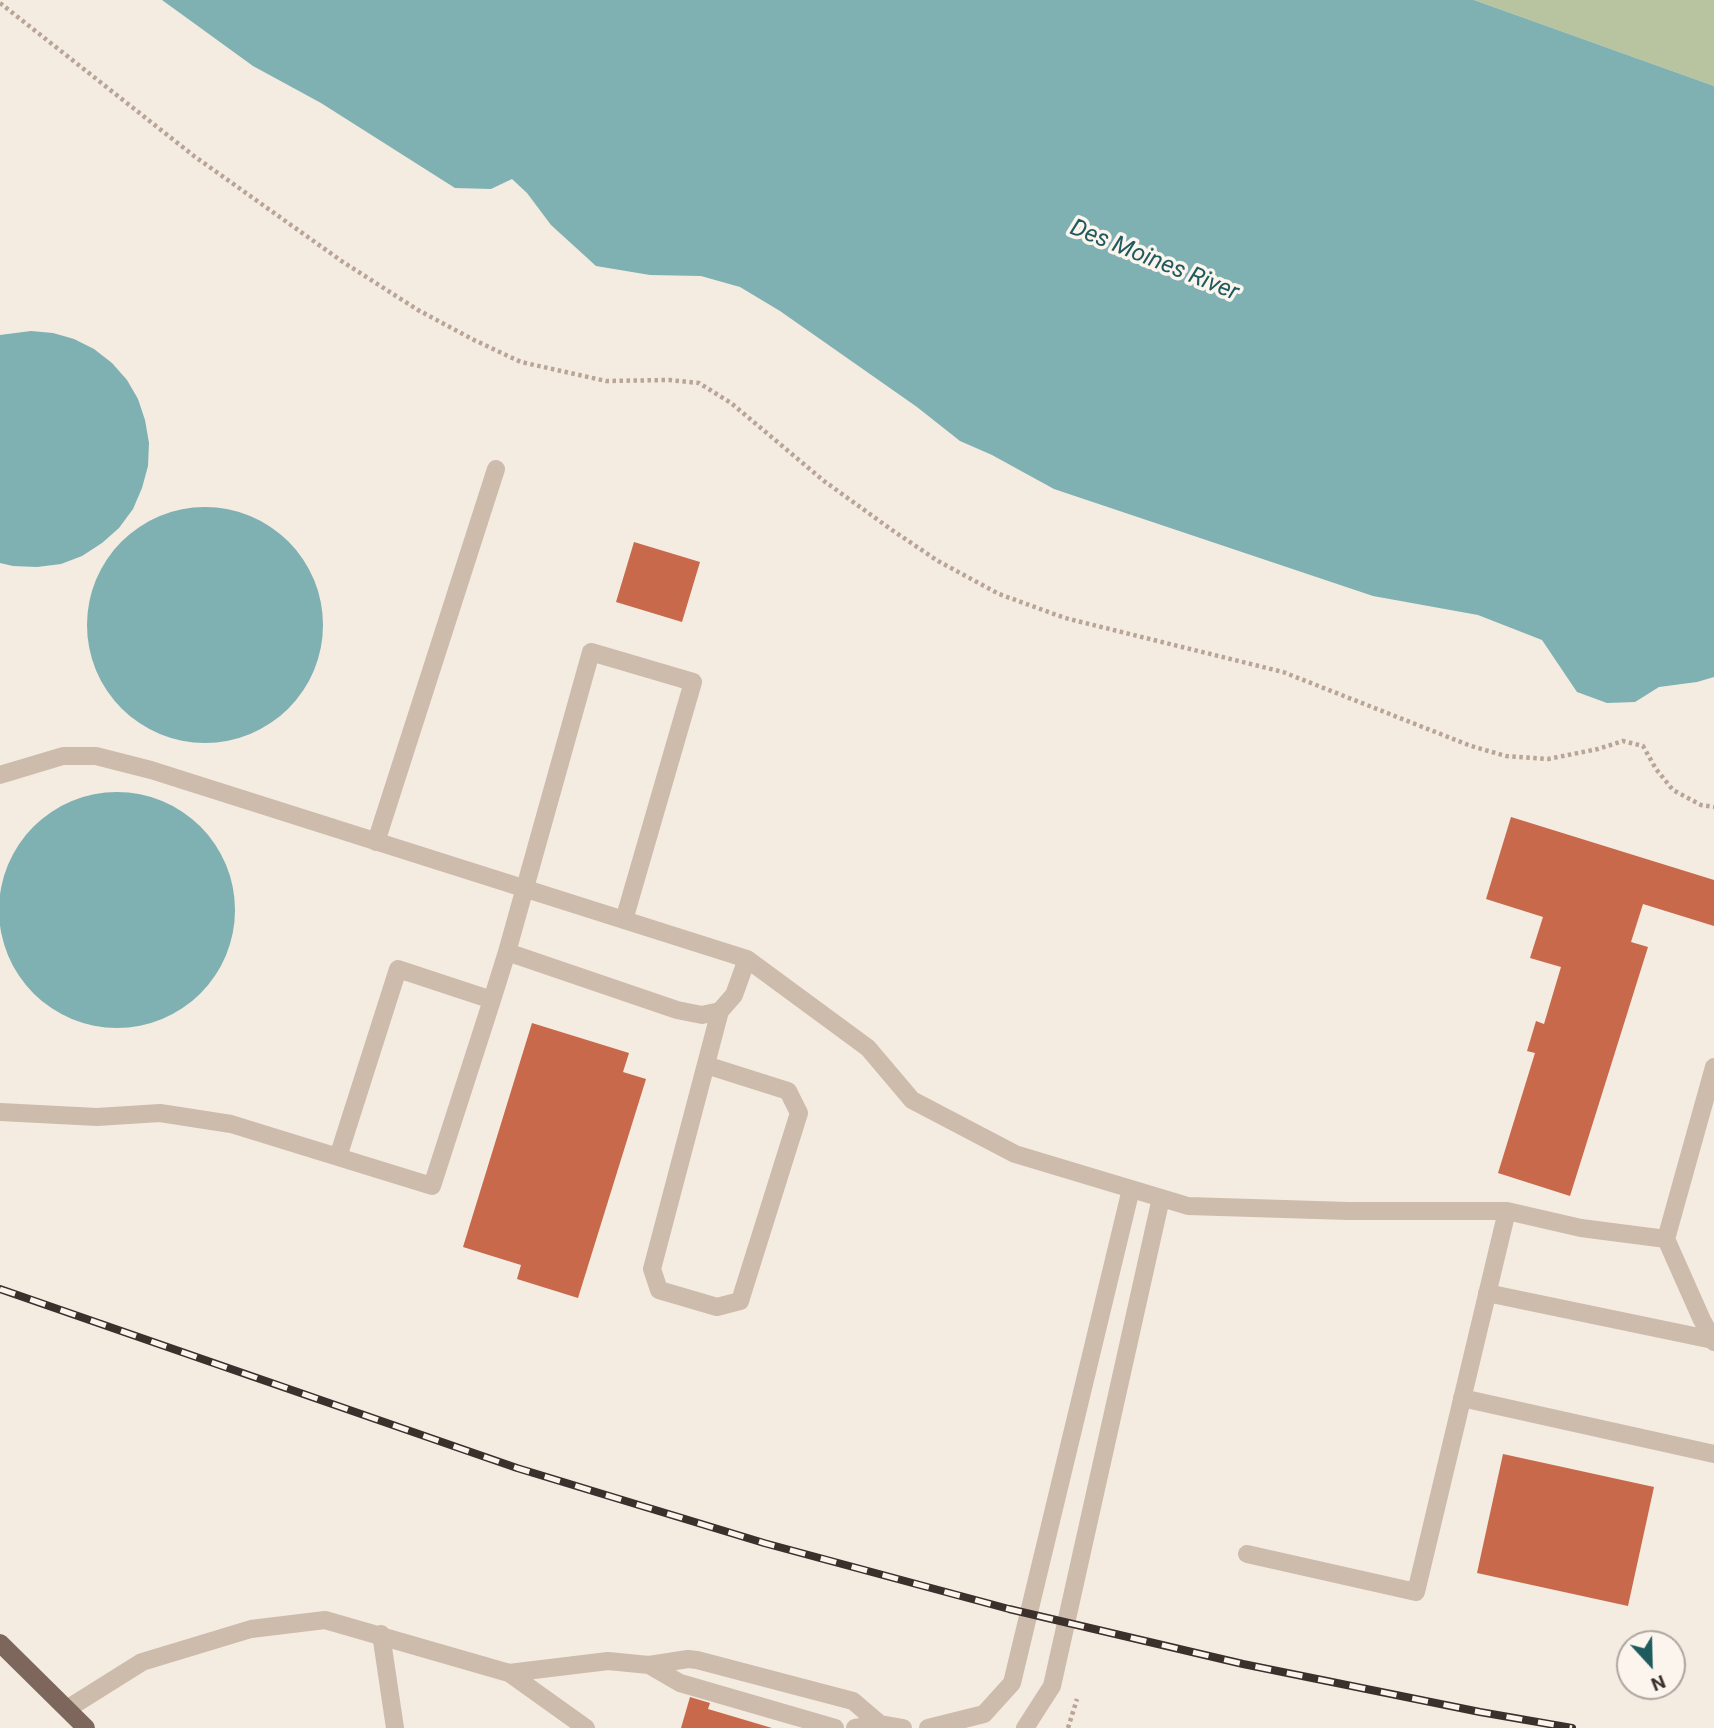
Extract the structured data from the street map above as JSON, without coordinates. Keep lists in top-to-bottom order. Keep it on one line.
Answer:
{"water":["Des Moines River"],"north":"bottom"}
